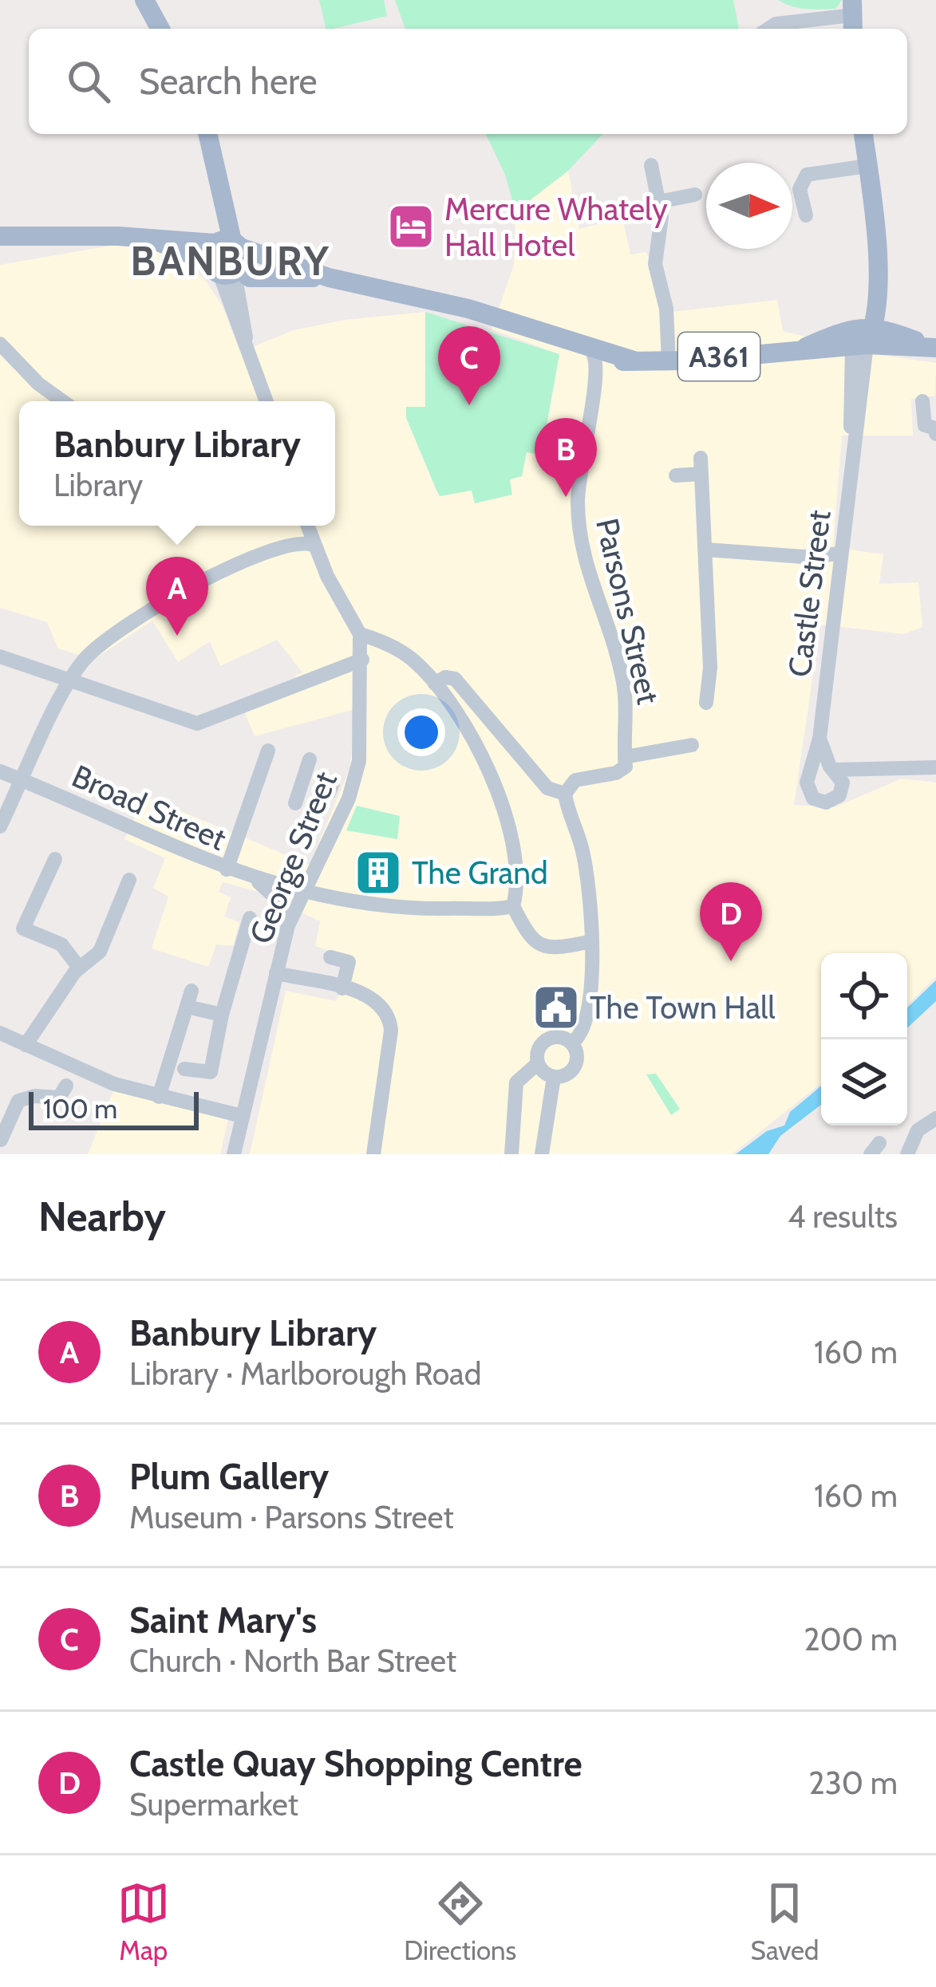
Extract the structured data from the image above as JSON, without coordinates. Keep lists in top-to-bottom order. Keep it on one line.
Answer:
{"streets":{"main road":["A361"],"street":["Castle Street","Parsons Street","Broad Street","George Street"]},"crossings":[["A361","Castle Street"],["A361","Parsons Street"],["Broad Street","George Street"]],"districts":["BANBURY"],"places":{"hotel":["Mercure Whately Hall Hotel"],"building":["The Grand"],"public building":["The Town Hall"]},"scale_bar":"100 m","north":"right","page":{"search":"Search here","pins":["C","B","A","D"],"popup":["Banbury Library","Library"],"scale":"100 m","heading":["Nearby","4 results"],"list":[{"mark":"A","name":"Banbury Library","note":"Library · Marlborough Road","value":"160 m"},{"mark":"B","name":"Plum Gallery","note":"Museum · Parsons Street","value":"160 m"},{"mark":"C","name":"Saint Mary's","note":"Church · North Bar Street","value":"200 m"},{"mark":"D","name":"Castle Quay Shopping Centre","note":"Supermarket","value":"230 m"}],"nav":["Map","Directions","Saved"]}}
